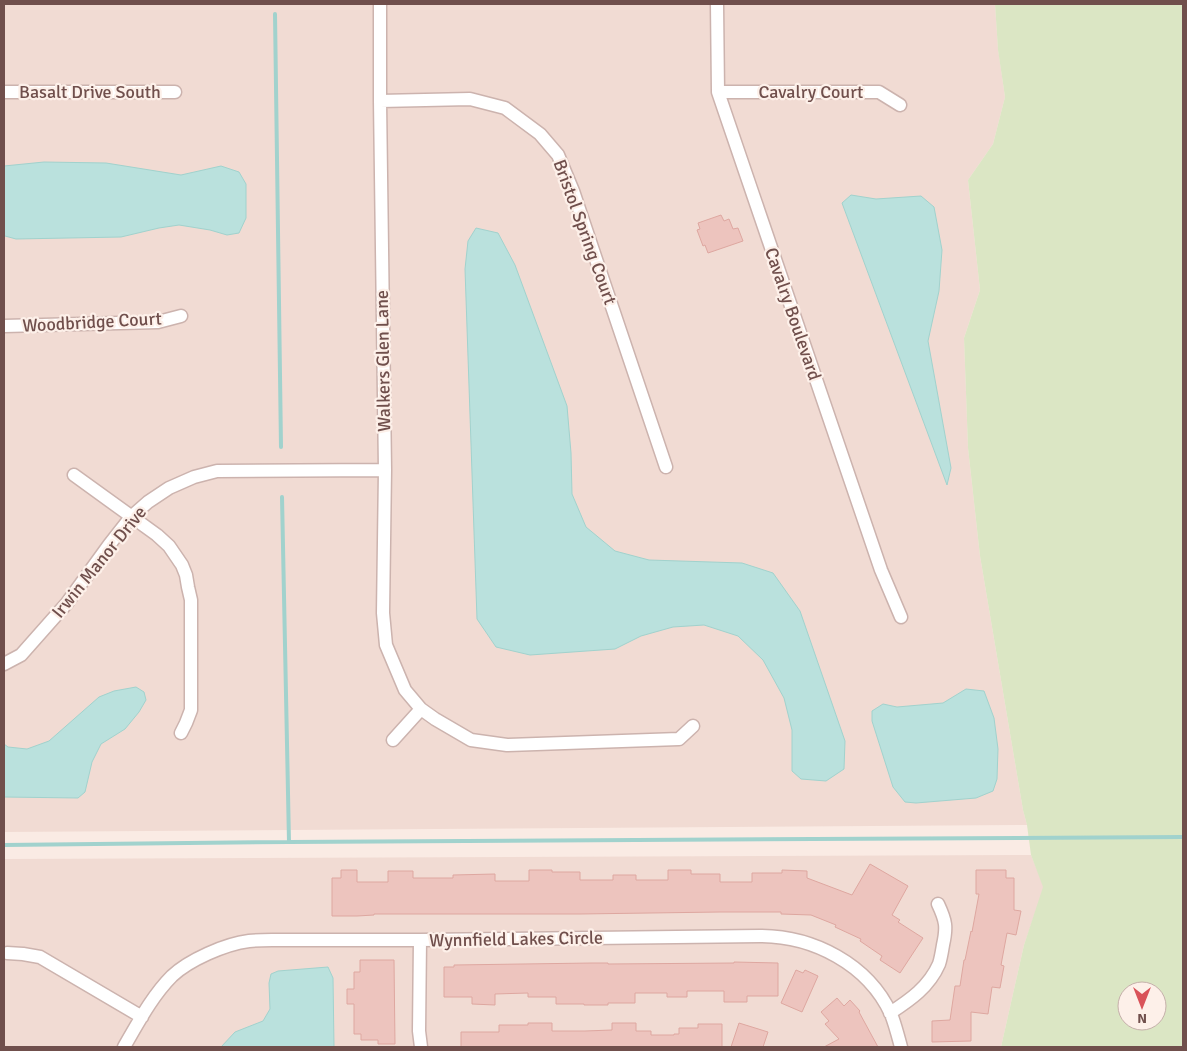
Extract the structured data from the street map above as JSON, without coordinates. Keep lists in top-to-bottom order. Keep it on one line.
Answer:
{"streets":{"street":["Basalt Drive South","Cavalry Court","Bristol Spring Court","Cavalry Boulevard","Woodbridge Court","Walkers Glen Lane","Irwin Manor Drive","Wynnfield Lakes Circle"]},"crossings":[["Cavalry Court","Cavalry Boulevard"],["Bristol Spring Court","Walkers Glen Lane"],["Walkers Glen Lane","Irwin Manor Drive"]],"north":"bottom"}
